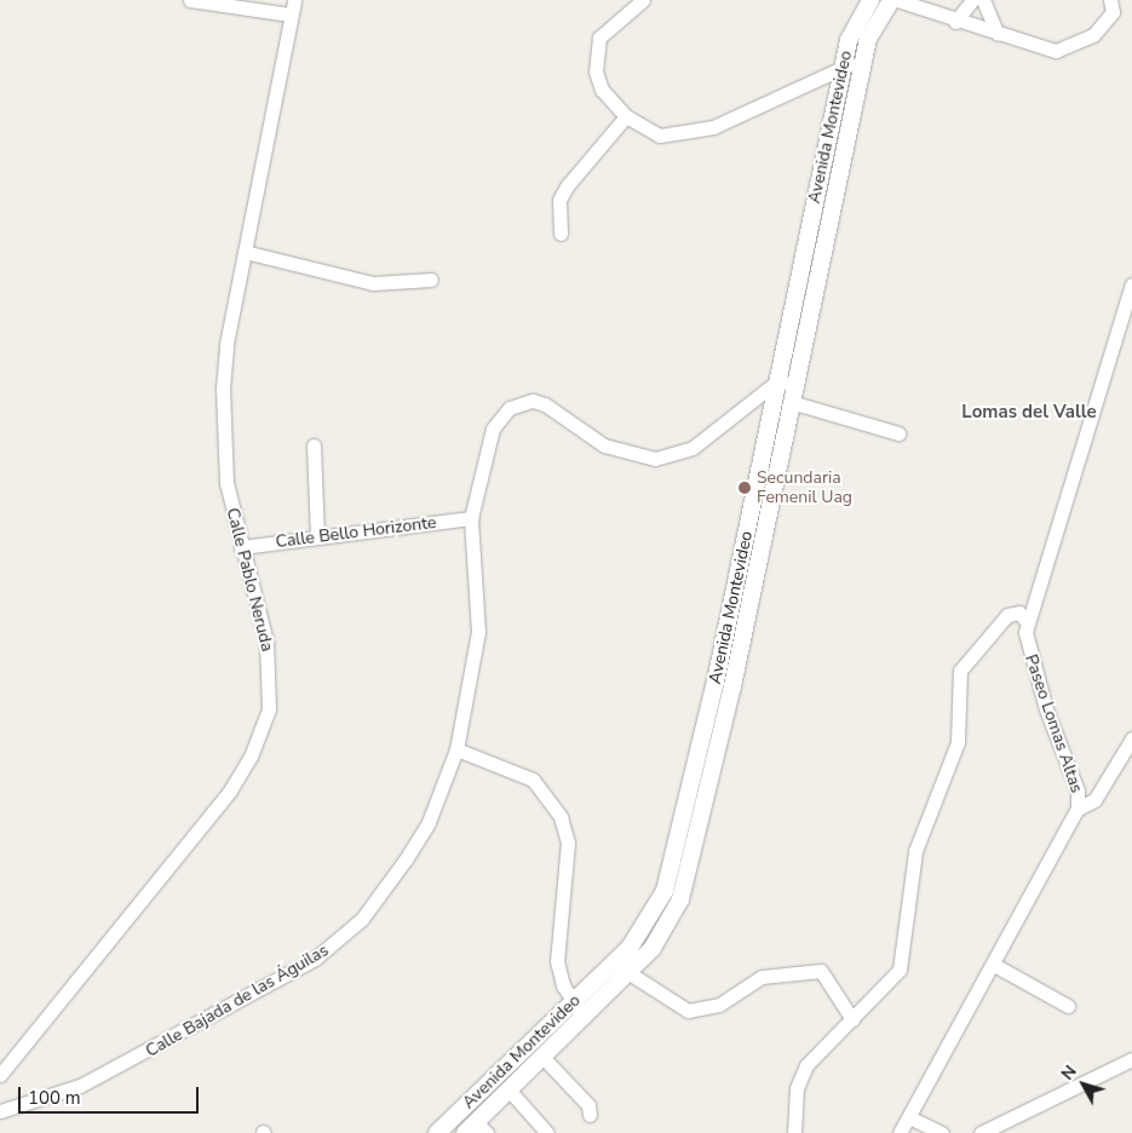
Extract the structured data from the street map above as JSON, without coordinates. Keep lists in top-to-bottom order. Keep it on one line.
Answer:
{"streets":{"street":["Avenida Montevideo","Calle Bello Horizonte","Calle Pablo Neruda","Paseo Lomas Altas","Calle Bajada de las Águilas"]},"crossings":[["Avenida Montevideo","Calle Bajada de las Águilas"],["Calle Bello Horizonte","Calle Pablo Neruda"],["Calle Bello Horizonte","Calle Bajada de las Águilas"]],"districts":["Lomas del Valle"],"places":["Secundaria Femenil Uag"],"scale_bar":"100 m","north":"top left"}
